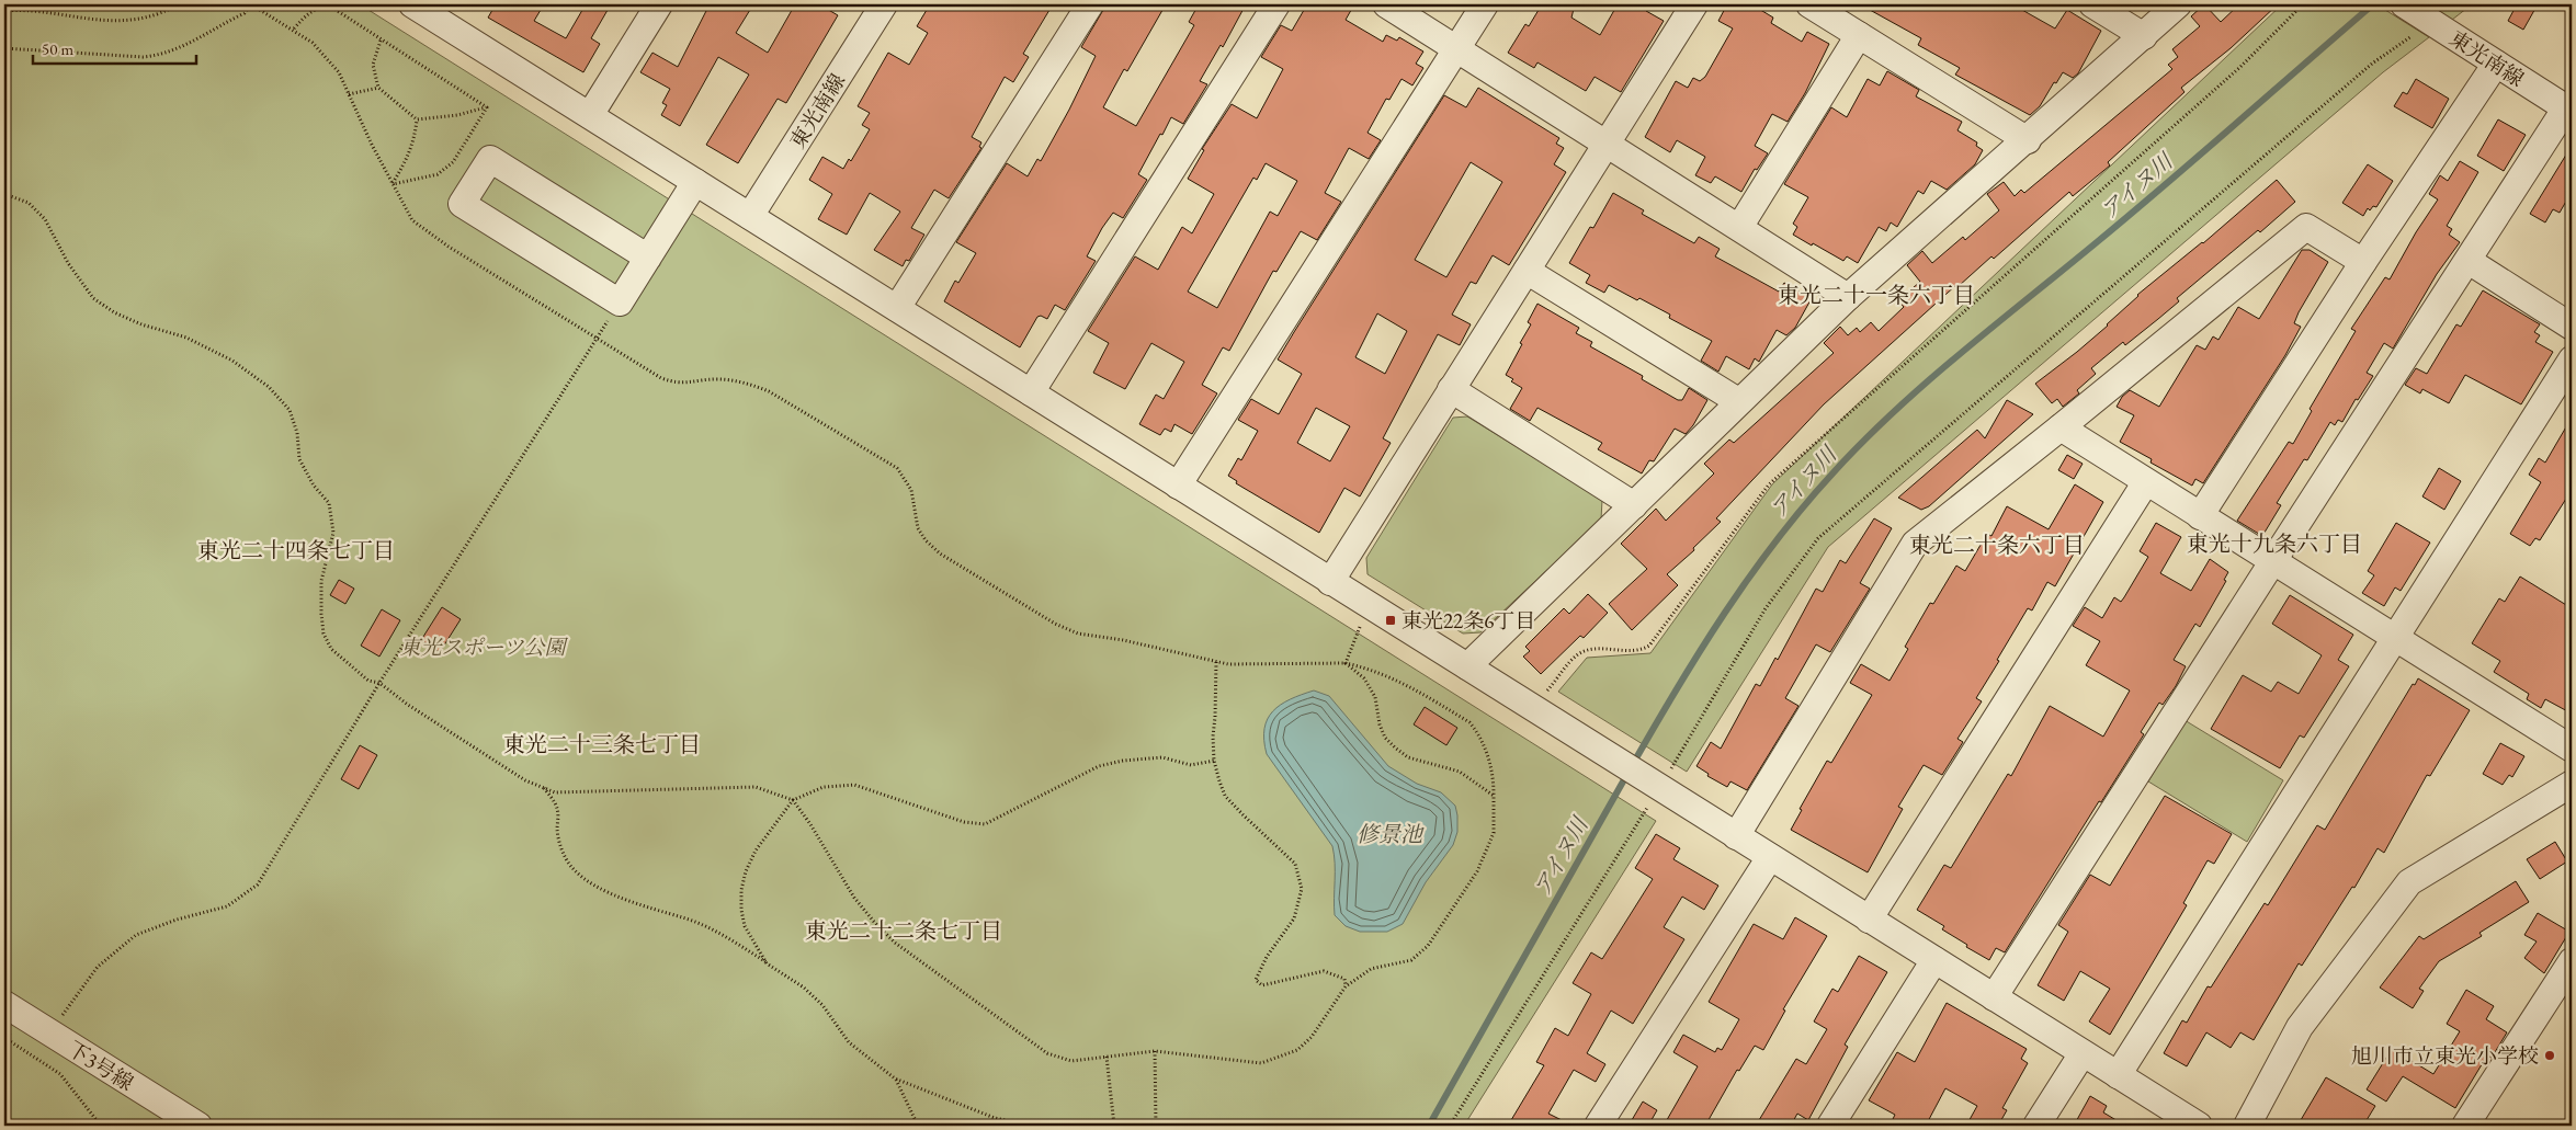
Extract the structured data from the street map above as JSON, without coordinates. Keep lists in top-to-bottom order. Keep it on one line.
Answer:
{"streets":{"street":["東光南線","下3号線"]},"districts":["東光二十一条六丁目","東光十九条六丁目","東光二十条六丁目","東光二十四条七丁目","東光二十三条七丁目","東光二十二条七丁目"],"water":["アイヌ川","修景池"],"parks":["東光スポーツ公園"],"places":{"transit":["東光22条6丁目"],"other":["旭川市立東光小学校"]},"scale_bar":"50 m"}
